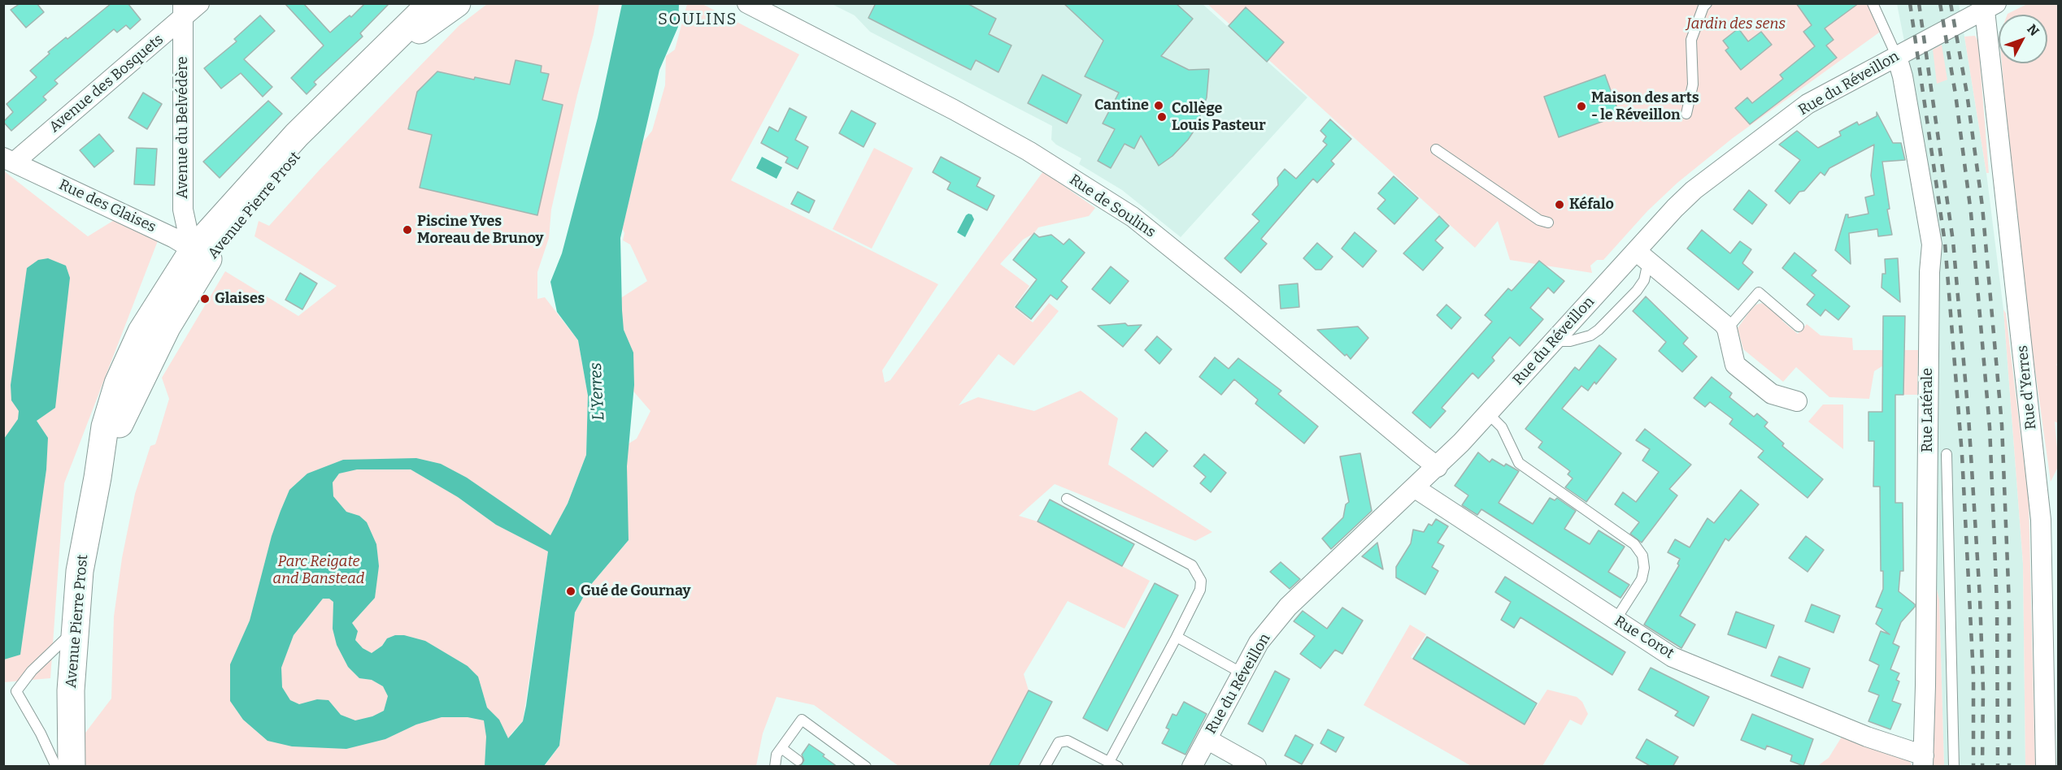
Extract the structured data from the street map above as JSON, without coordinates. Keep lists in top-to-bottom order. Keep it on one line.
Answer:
{"streets":{"main road":["Avenue Pierre Prost"],"street":["Avenue des Bosquets","Rue du Réveillon","Avenue du Belvédère","Rue des Glaises","Rue de Soulins","Rue d'Yerres","Rue Latérale","Rue Corot"]},"crossings":[["Avenue des Bosquets","Avenue du Belvédère"],["Avenue des Bosquets","Rue des Glaises"],["Rue du Réveillon","Rue de Soulins"],["Rue du Réveillon","Rue d'Yerres"],["Rue du Réveillon","Rue Latérale"],["Rue du Réveillon","Rue Corot"],["Avenue du Belvédère","Avenue Pierre Prost"],["Avenue du Belvédère","Rue des Glaises"],["Avenue Pierre Prost","Rue des Glaises"],["Rue Latérale","Rue Corot"]],"districts":["SOULINS"],"water":["L'Yerres"],"parks":["Jardin des sens","Parc Reigate and Banstead"],"places":["Cantine","Maison des arts - le Réveillon","Collège Louis Pasteur","Kéfalo","Piscine Yves Moreau de Brunoy","Glaises","Gué de Gournay"],"north":"top right"}
